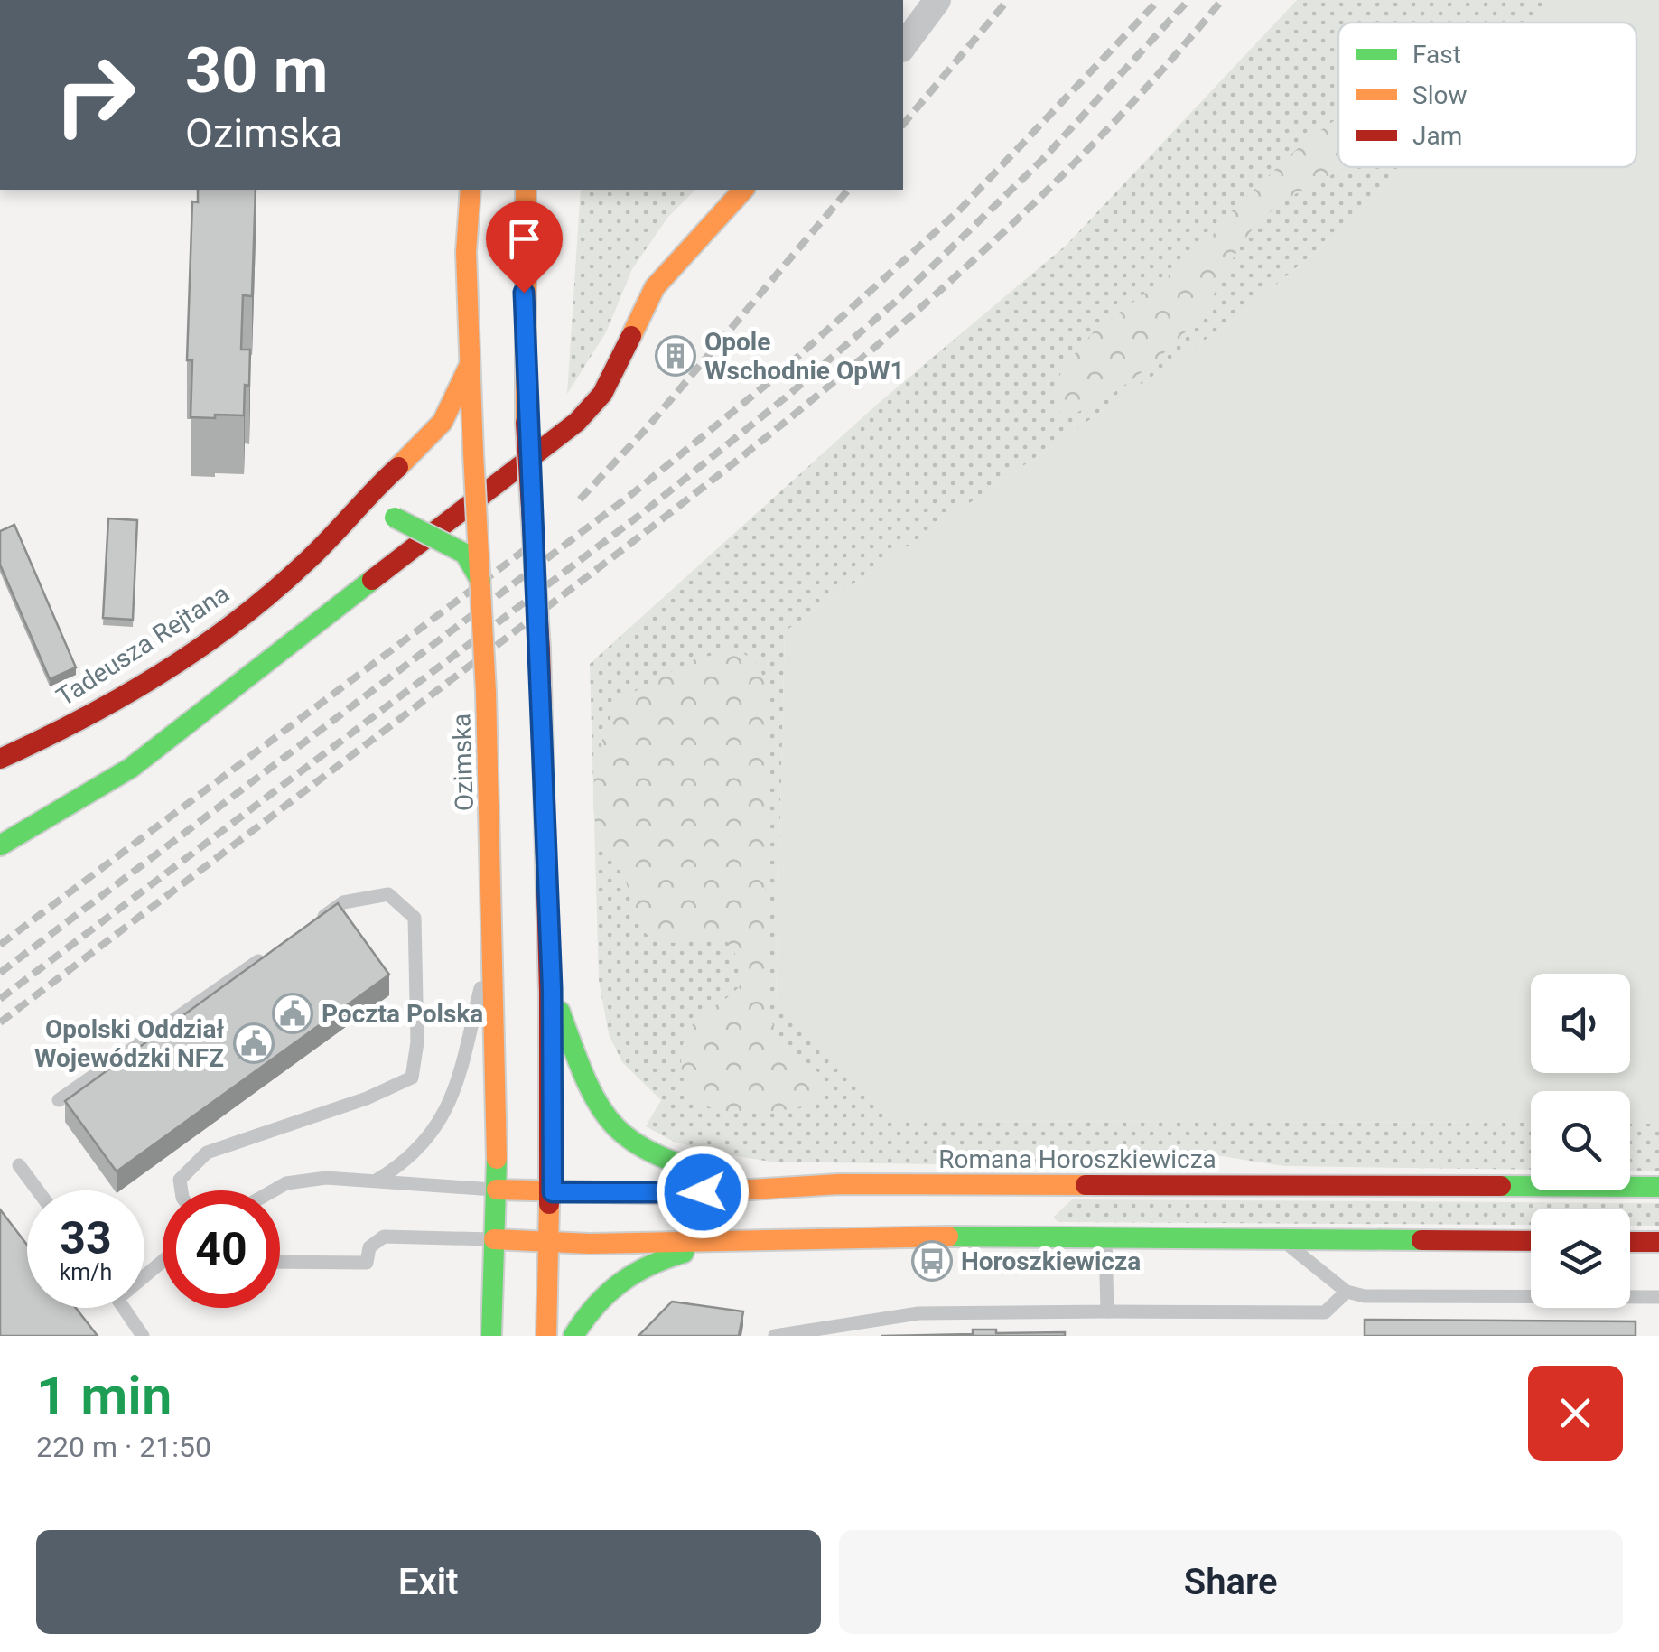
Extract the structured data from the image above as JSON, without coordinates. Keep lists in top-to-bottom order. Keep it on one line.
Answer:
{"streets":{"street":["Tadeusza Rejtana","Ozimska","Romana Horoszkiewicza"]},"crossings":[["Tadeusza Rejtana","Ozimska"],["Ozimska","Romana Horoszkiewicza"]],"places":{"building":["Opole Wschodnie OpW1"],"public building":["Poczta Polska","Opolski Oddział Wojewódzki NFZ"],"bus stop":["Horoszkiewicza"]},"legend":["Fast","Slow","Jam"],"page":{"turn":["30 m","Ozimska"],"speed":"33 km/h","limit":"40","heading":["1 min","220 m · 21:50"],"buttons":["Exit","Share"]}}
